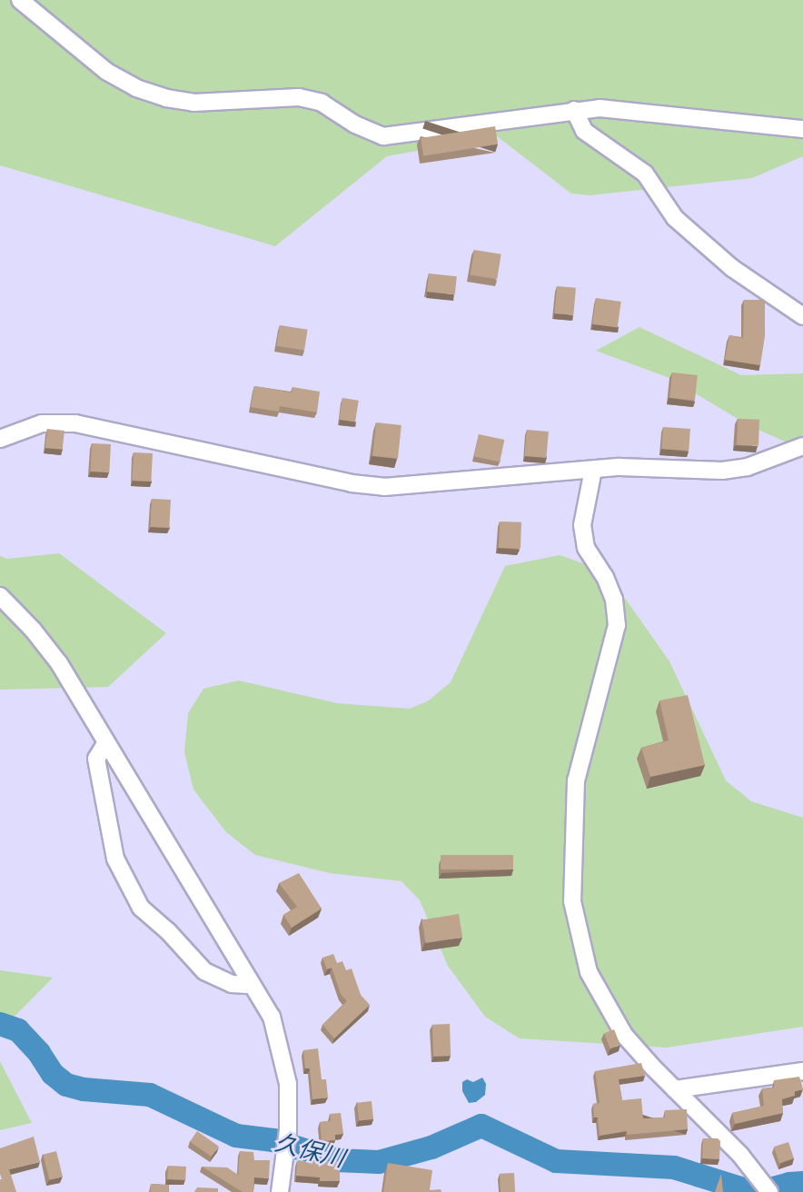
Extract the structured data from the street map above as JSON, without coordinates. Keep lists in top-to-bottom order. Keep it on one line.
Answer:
{"water":["久保川"]}
